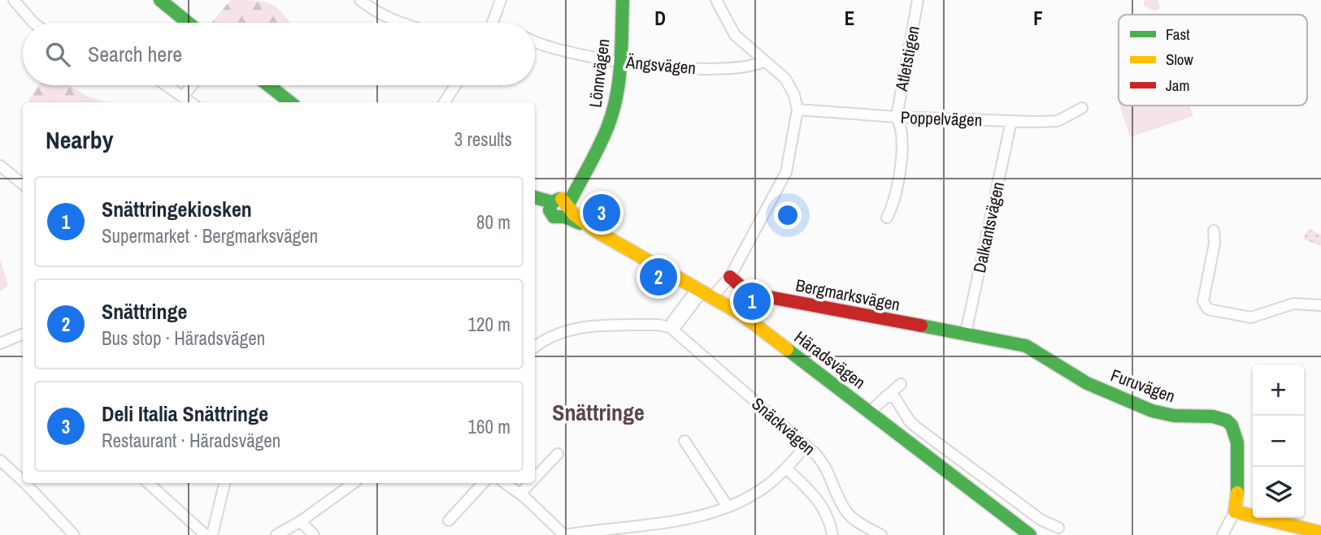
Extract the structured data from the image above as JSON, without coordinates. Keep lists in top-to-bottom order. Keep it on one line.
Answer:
{"streets":{"street":["Atletstigen","Ängsvägen","Lönnvägen","Poppelvägen","Dalkantsvägen","Bergmarksvägen","Häradsvägen","Furuvägen","Snäckvägen"]},"crossings":[["Atletstigen","Poppelvägen"],["Ängsvägen","Lönnvägen"],["Lönnvägen","Häradsvägen"],["Poppelvägen","Dalkantsvägen"],["Dalkantsvägen","Bergmarksvägen"],["Dalkantsvägen","Furuvägen"],["Bergmarksvägen","Furuvägen"]],"districts":["Snättringe"],"legend":["Fast","Slow","Jam"],"page":{"search":"Search here","heading":["Nearby","3 results"],"list":[{"mark":"1","name":"Snättringekiosken","note":"Supermarket · Bergmarksvägen","value":"80 m"},{"mark":"2","name":"Snättringe","note":"Bus stop · Häradsvägen","value":"120 m"},{"mark":"3","name":"Deli Italia Snättringe","note":"Restaurant · Häradsvägen","value":"160 m"}],"pins":["3","2","1"],"map_buttons":["+","−"]},"grid":{"columns":["D","E","F"]}}
